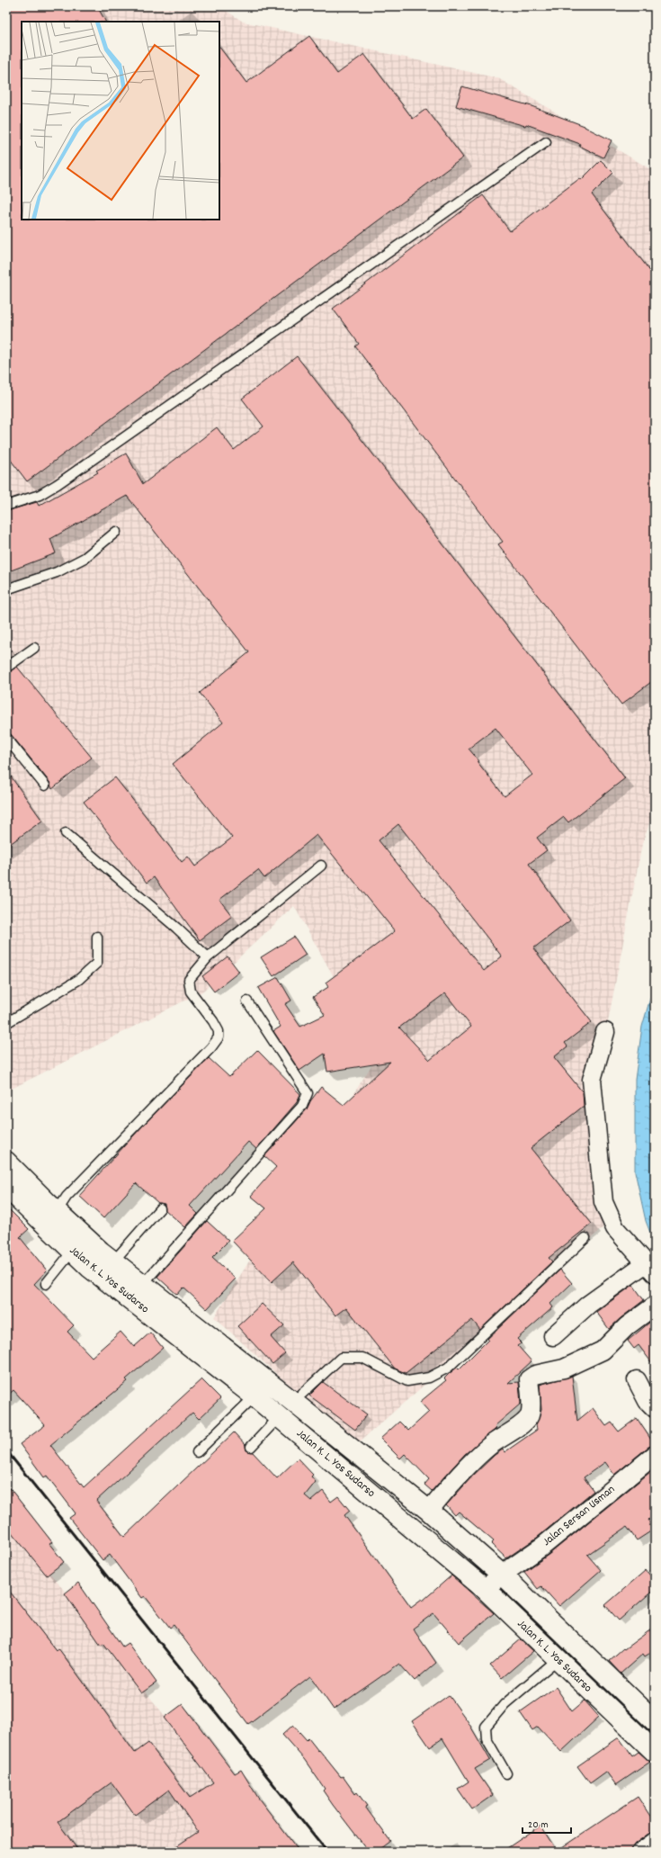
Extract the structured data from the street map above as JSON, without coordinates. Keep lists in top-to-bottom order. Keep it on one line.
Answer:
{"streets":{"highway":["Jalan K. L. Yos Sudarso"],"street":["Jalan Sersan Usman"]},"crossings":[["Jalan K. L. Yos Sudarso","Jalan Sersan Usman"]],"scale_bar":"20 m"}
